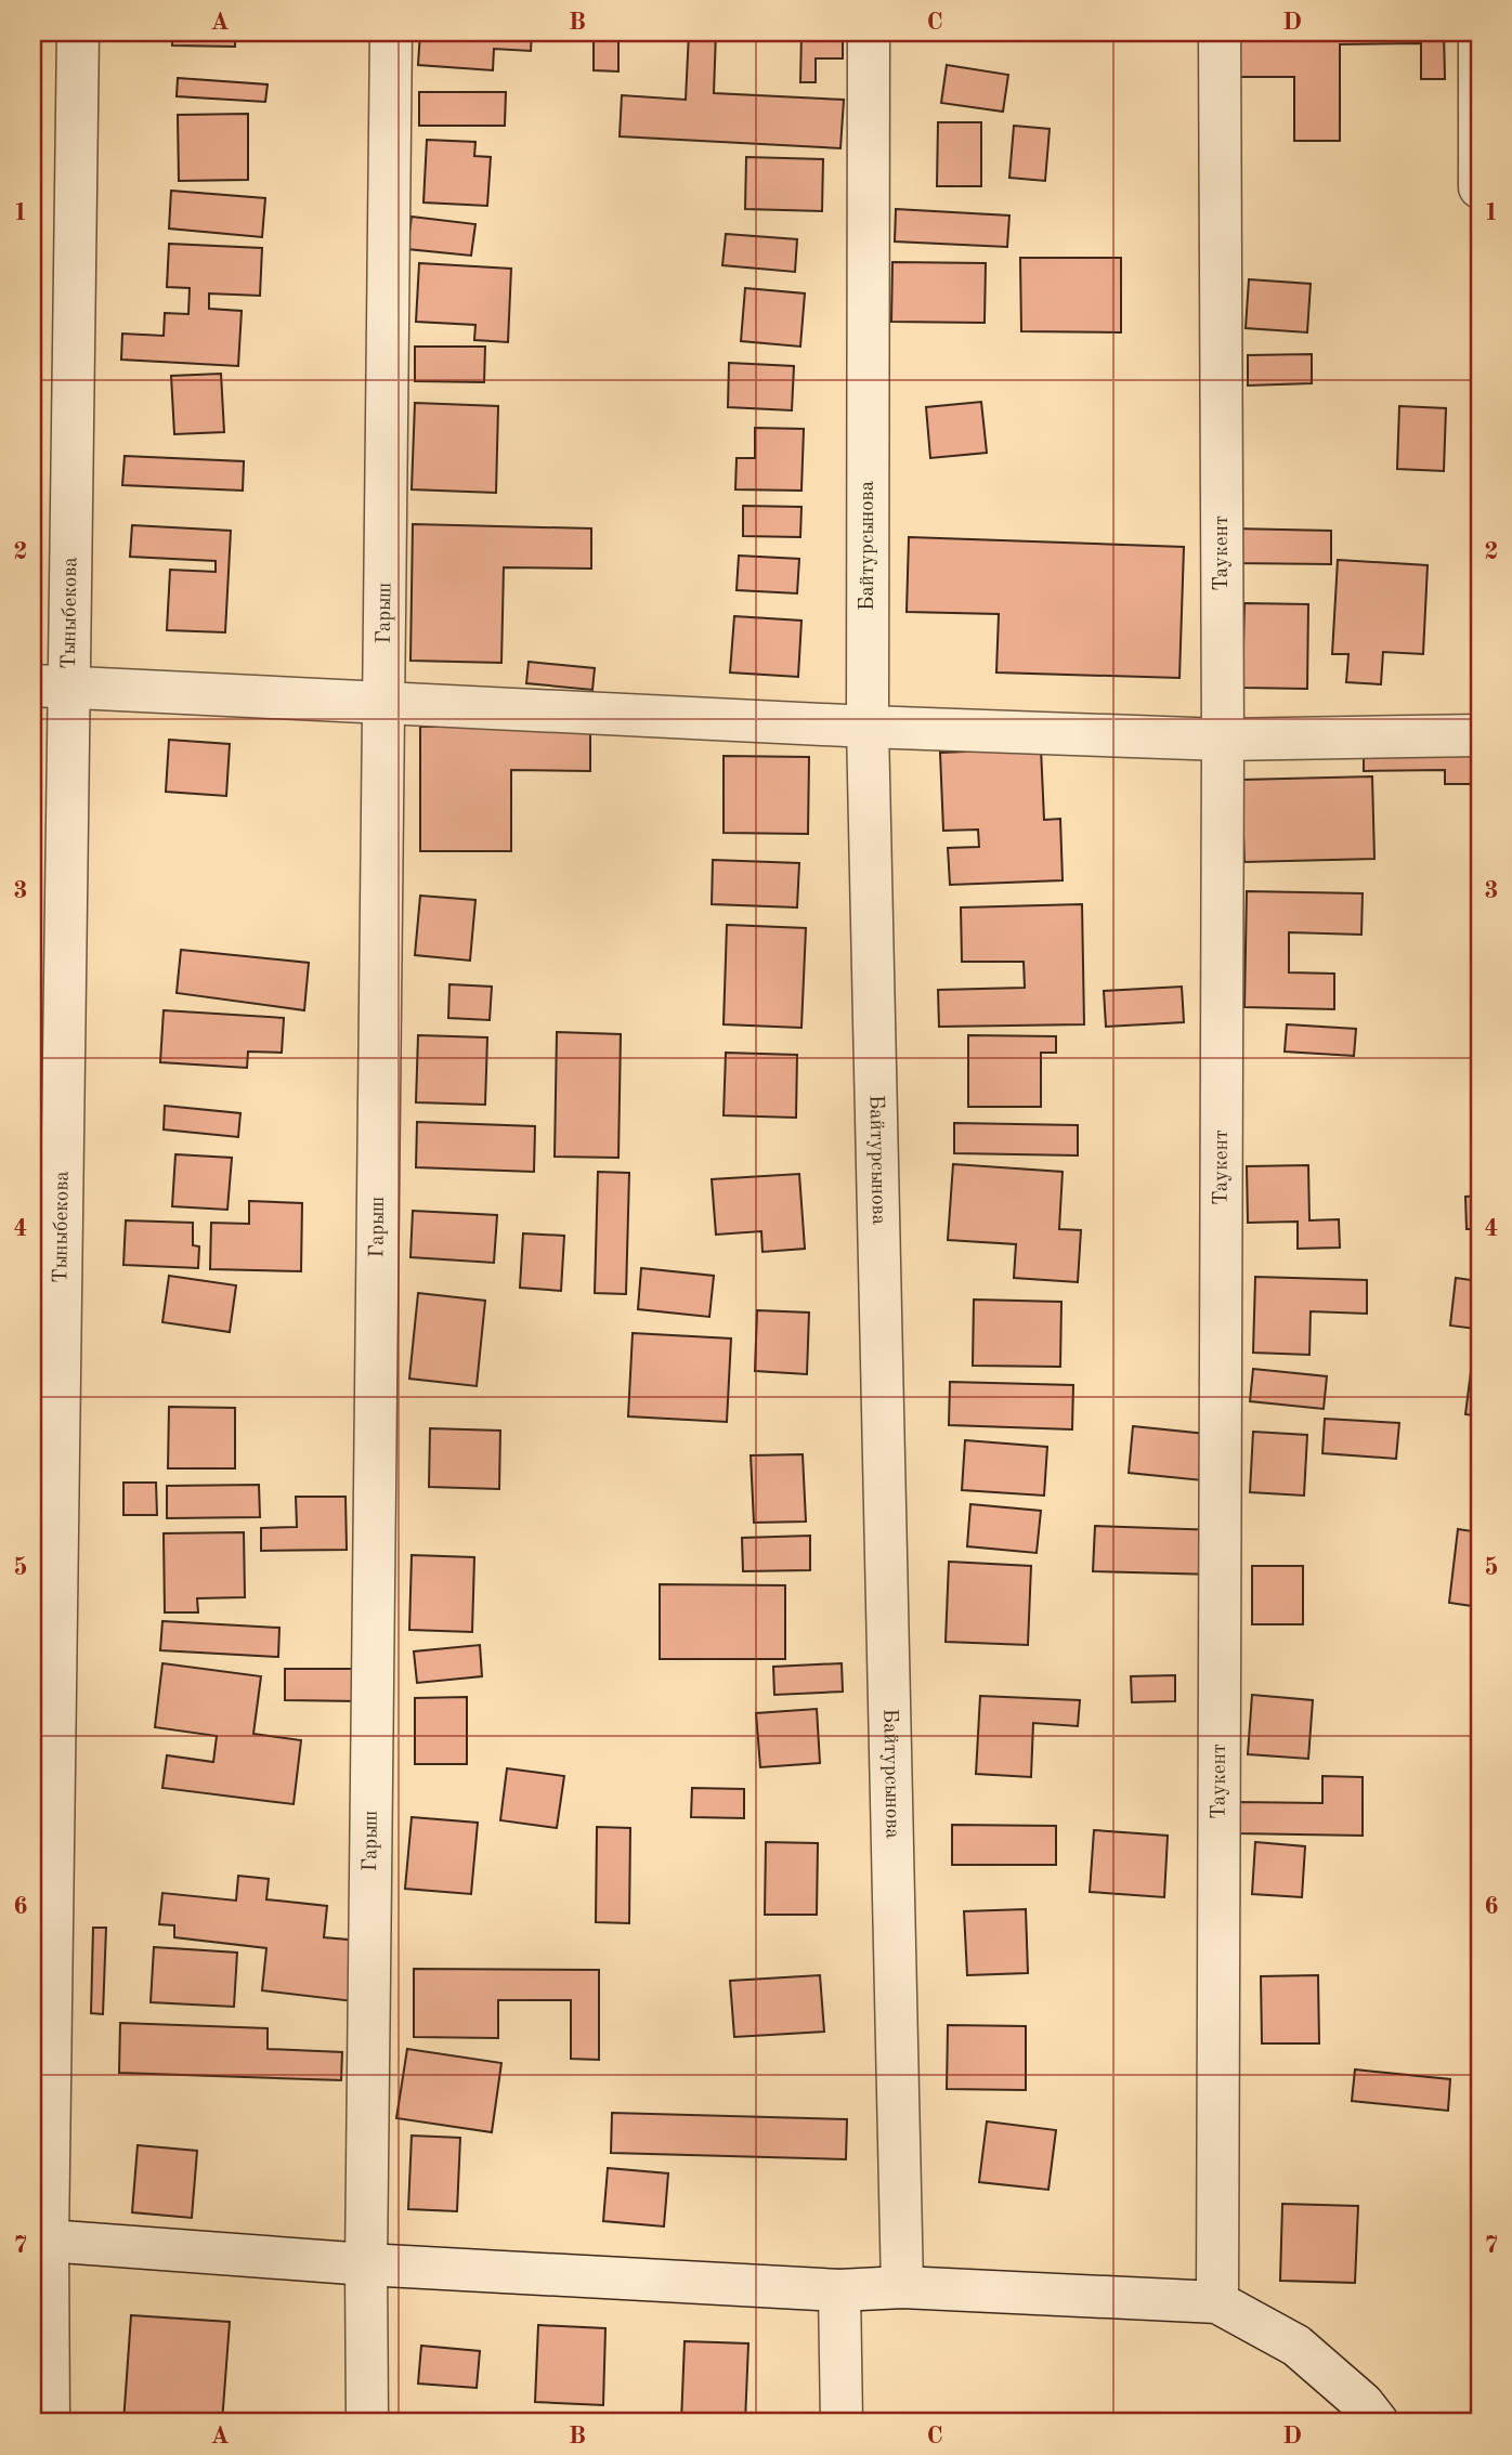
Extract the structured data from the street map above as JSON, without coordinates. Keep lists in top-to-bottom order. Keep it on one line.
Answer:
{"streets":{"street":["Байтурсынова","Таукент","Тыныбекова","Гарыш"]},"grid":{"columns":["A","B","C","D"],"rows":["1","2","3","4","5","6","7"]}}
